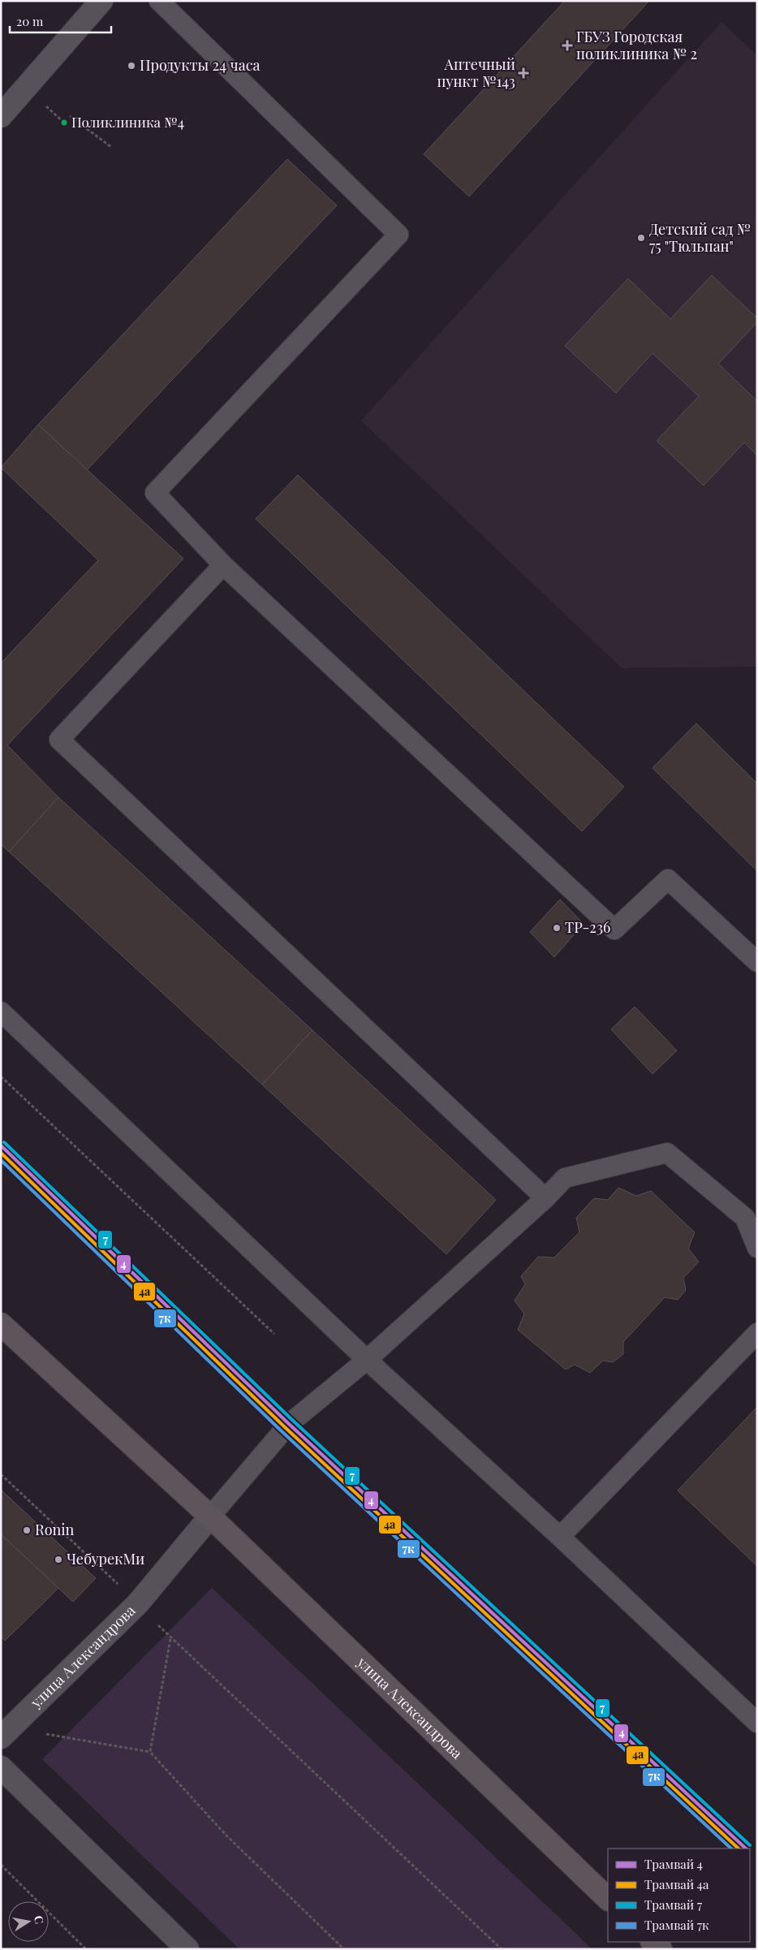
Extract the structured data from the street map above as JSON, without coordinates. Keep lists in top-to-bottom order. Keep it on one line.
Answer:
{"streets":{"main road":["улица Александрова"]},"places":{"health":["ГБУЗ Городская поликлиника № 2","Аптечный пункт №143"],"other":["Продукты 24 часа","Поликлиника №4","Детский сад № 75 \"Тюльпан\"","ТР-236","Ronin","ЧебурекМи"]},"lines":["tram line 7","tram line 4","tram line 4а","tram line 7к"],"legend":["Трамвай 4","Трамвай 4а","Трамвай 7","Трамвай 7к"],"scale_bar":"20 m","north":"right"}
